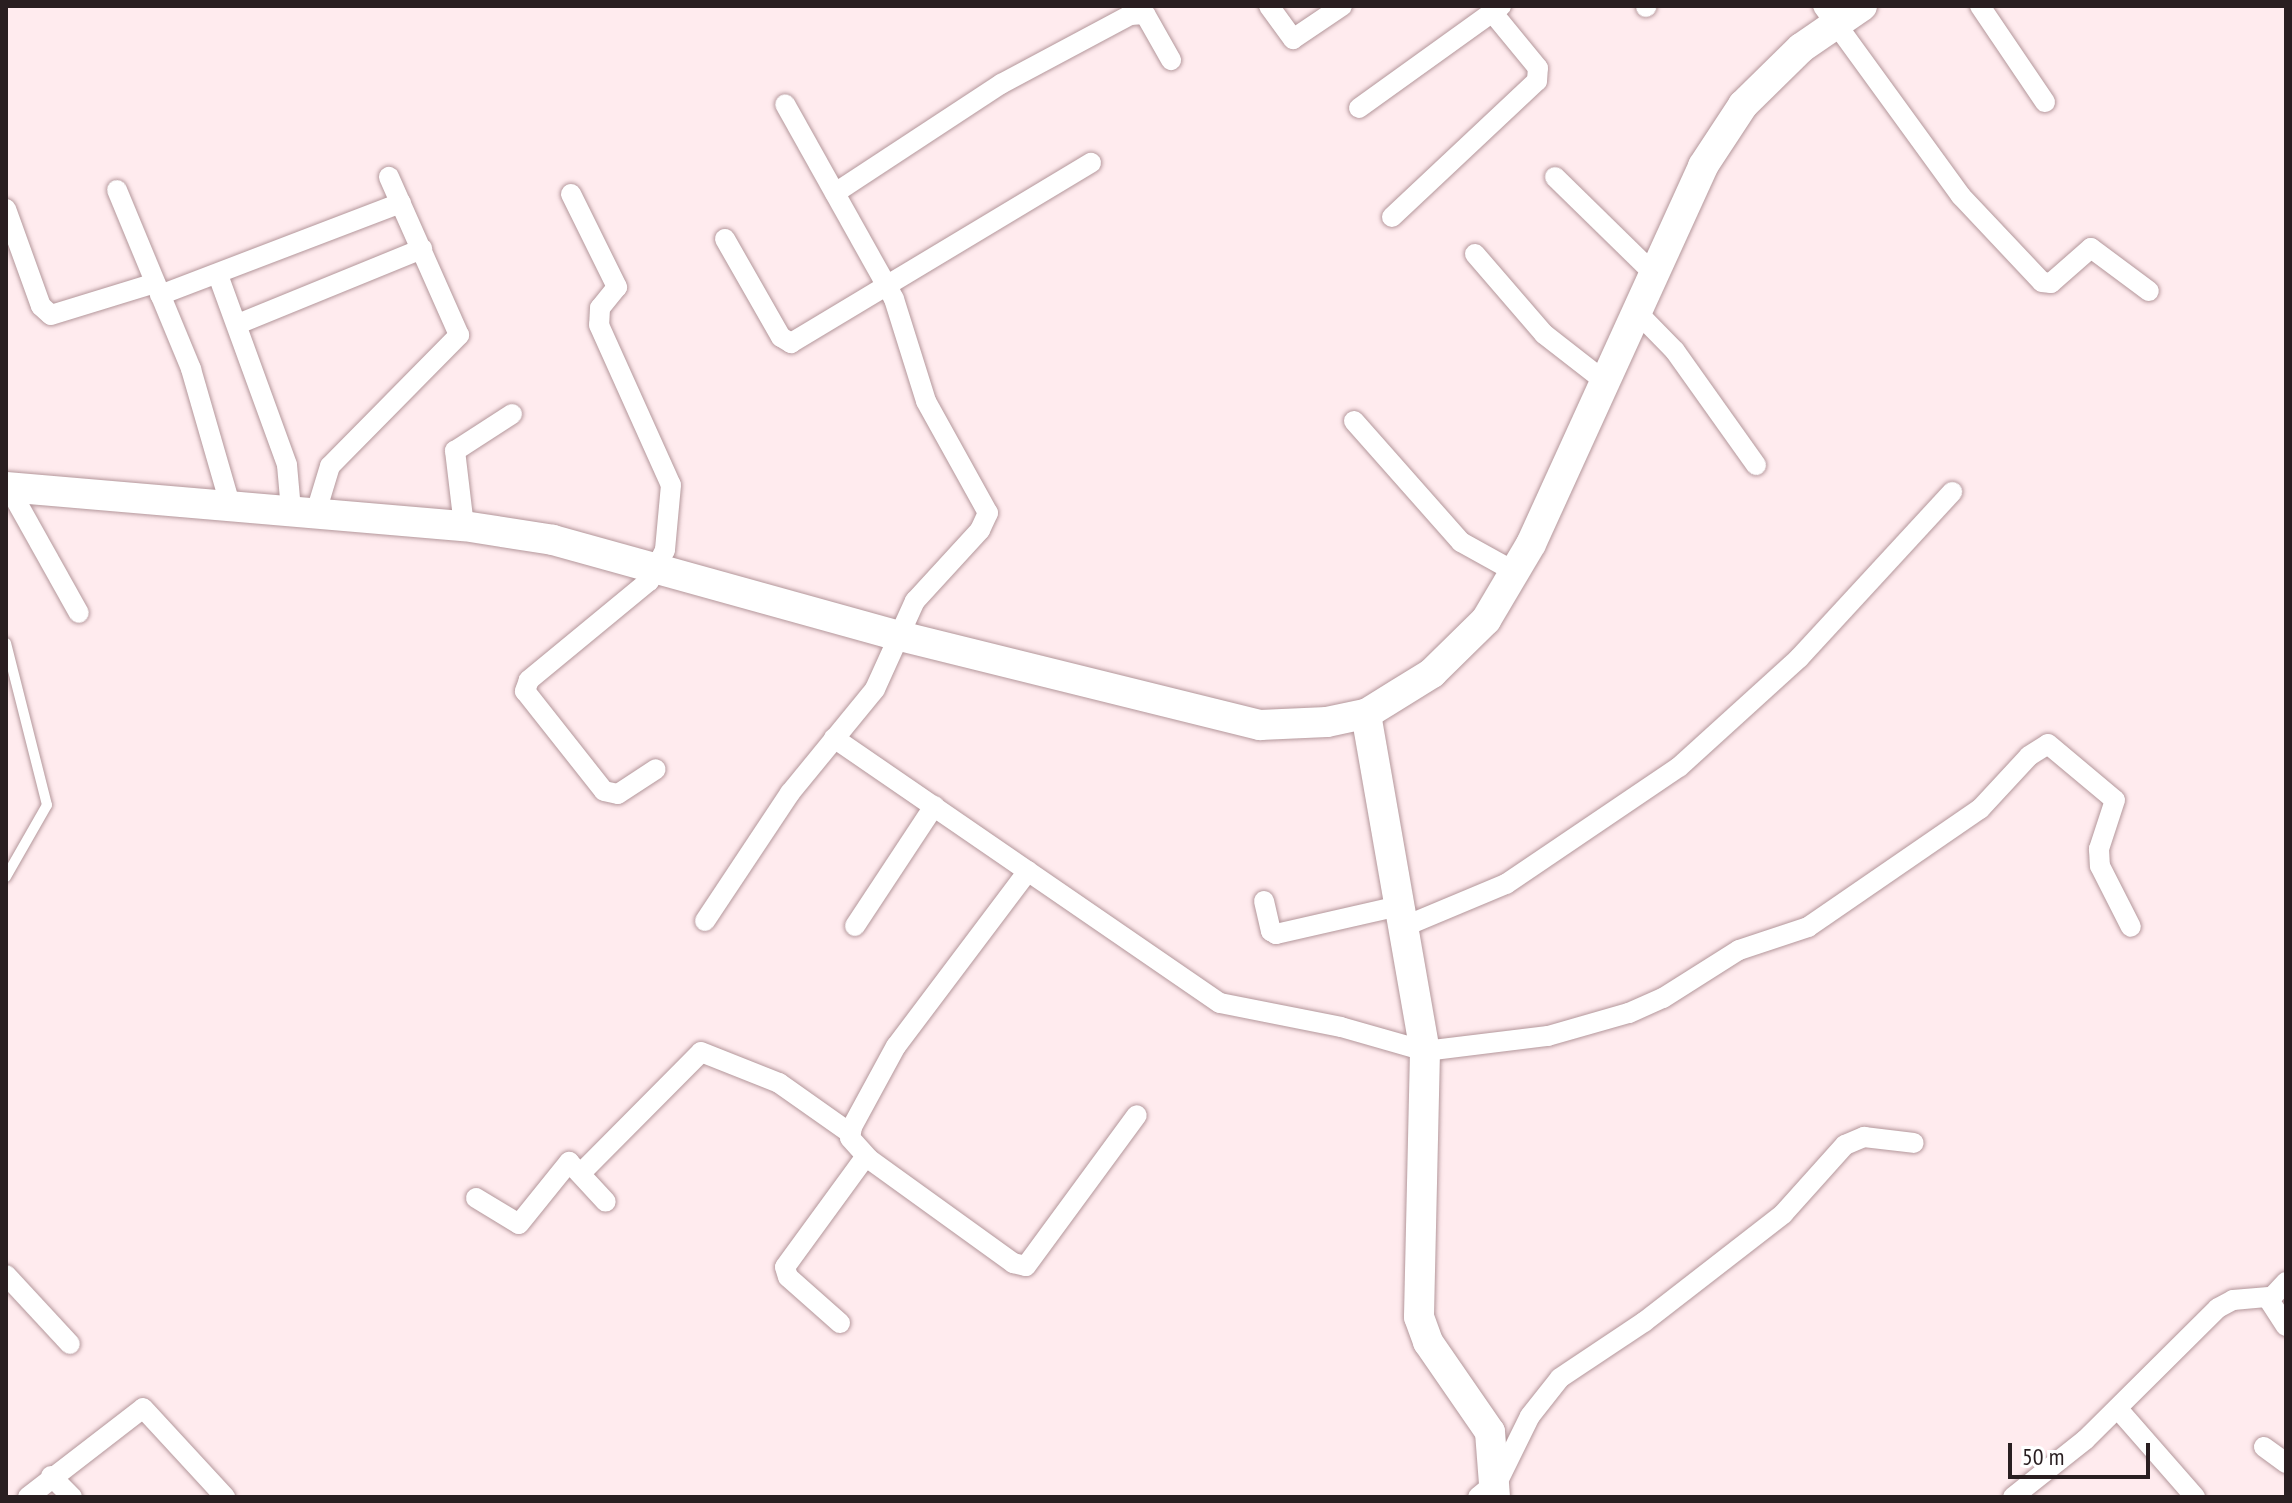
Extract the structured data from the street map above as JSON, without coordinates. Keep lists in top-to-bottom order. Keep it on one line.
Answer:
{"scale_bar":"50 m"}
